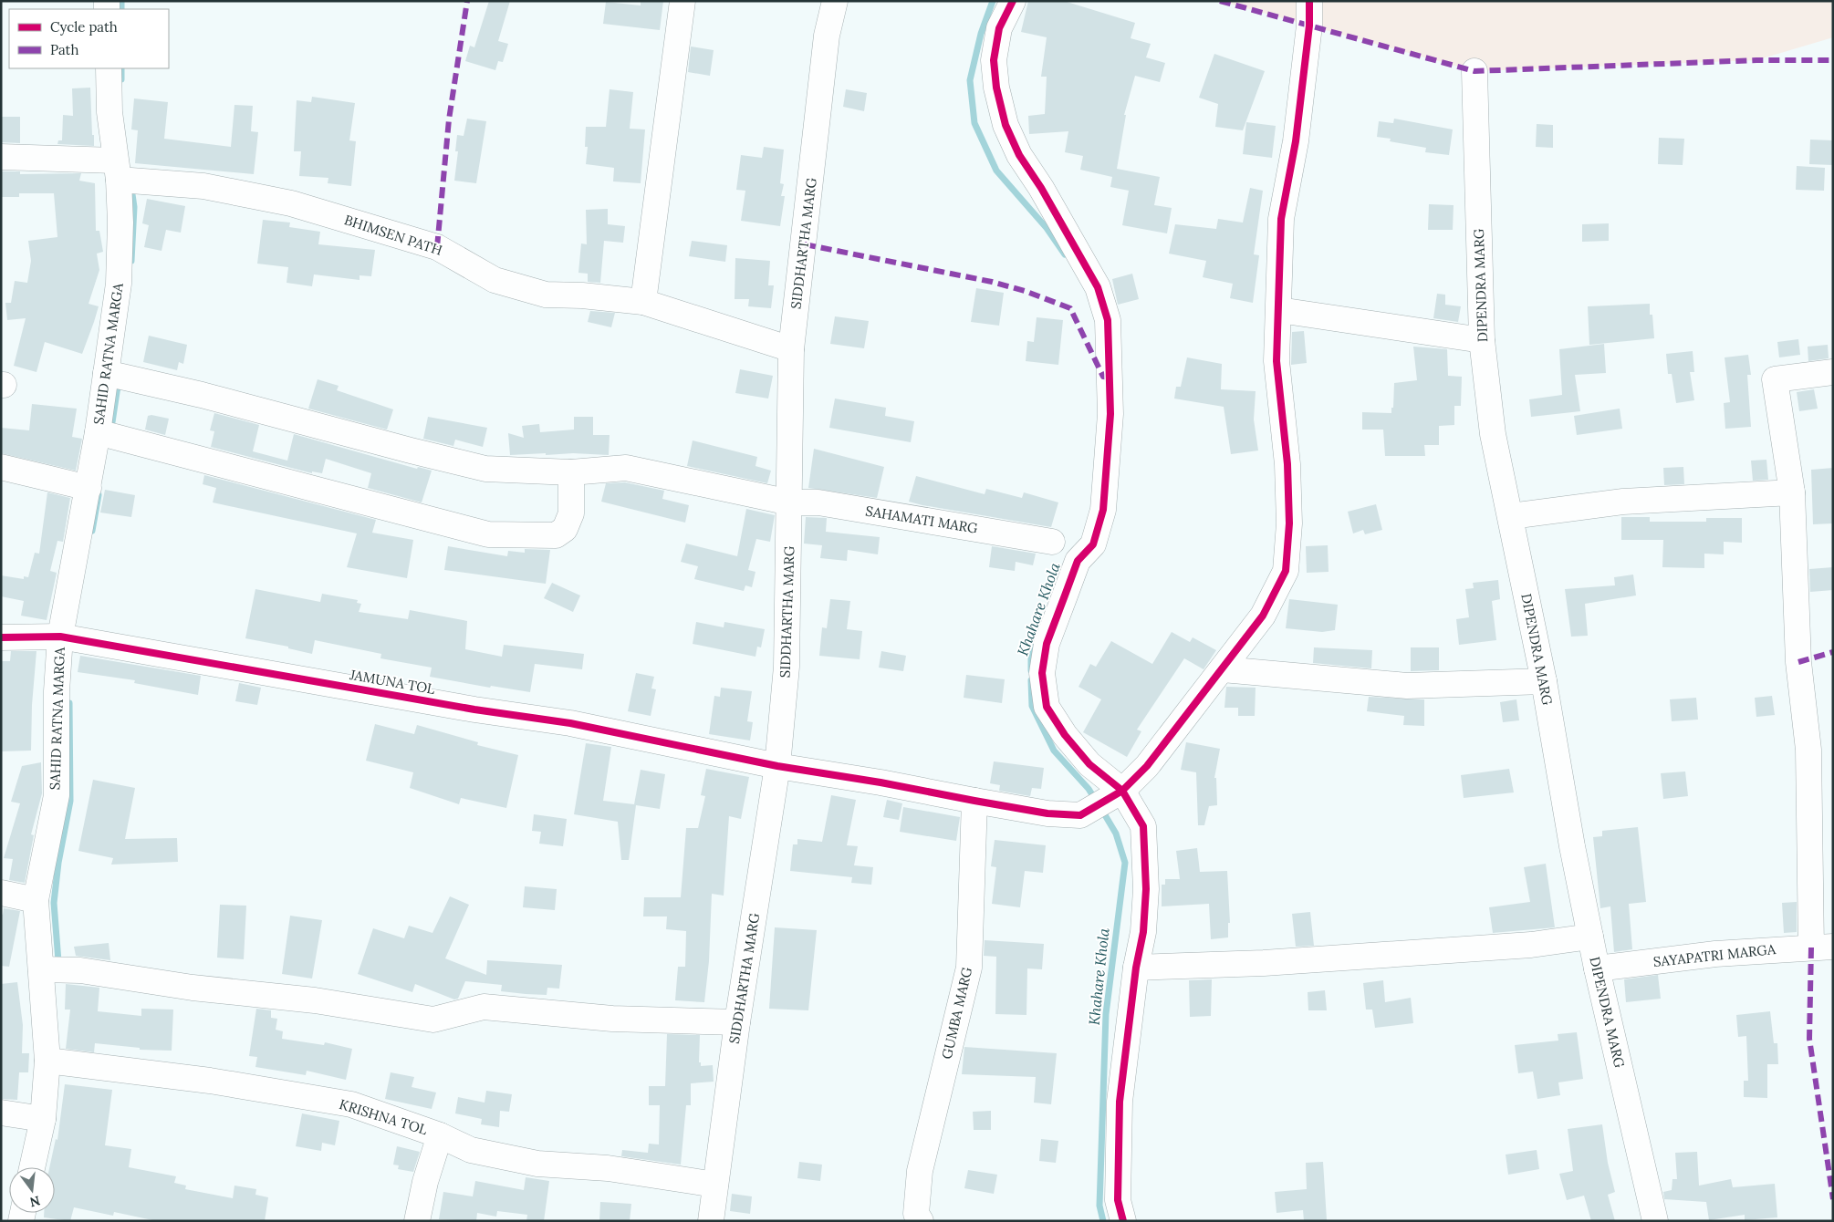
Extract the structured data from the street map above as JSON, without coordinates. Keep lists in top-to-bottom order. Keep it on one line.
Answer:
{"streets":{"street":["BHIMSEN PATH","SIDDHARTHA MARG","DIPENDRA MARG","SAHID RATNA MARGA","SAHAMATI MARG","JAMUNA TOL","SAYAPATRI MARGA","GUMBA MARG","KRISHNA TOL"]},"crossings":[["BHIMSEN PATH","SIDDHARTHA MARG"],["BHIMSEN PATH","SAHID RATNA MARGA"],["SIDDHARTHA MARG","SAHAMATI MARG"],["SIDDHARTHA MARG","JAMUNA TOL"],["SIDDHARTHA MARG","KRISHNA TOL"],["DIPENDRA MARG","SAYAPATRI MARGA"],["SAHID RATNA MARGA","SAHAMATI MARG"],["SAHID RATNA MARGA","JAMUNA TOL"],["SAHID RATNA MARGA","KRISHNA TOL"],["JAMUNA TOL","GUMBA MARG"]],"water":["Khahare Khola"],"legend":["Cycle path","Path"],"north":"bottom"}
